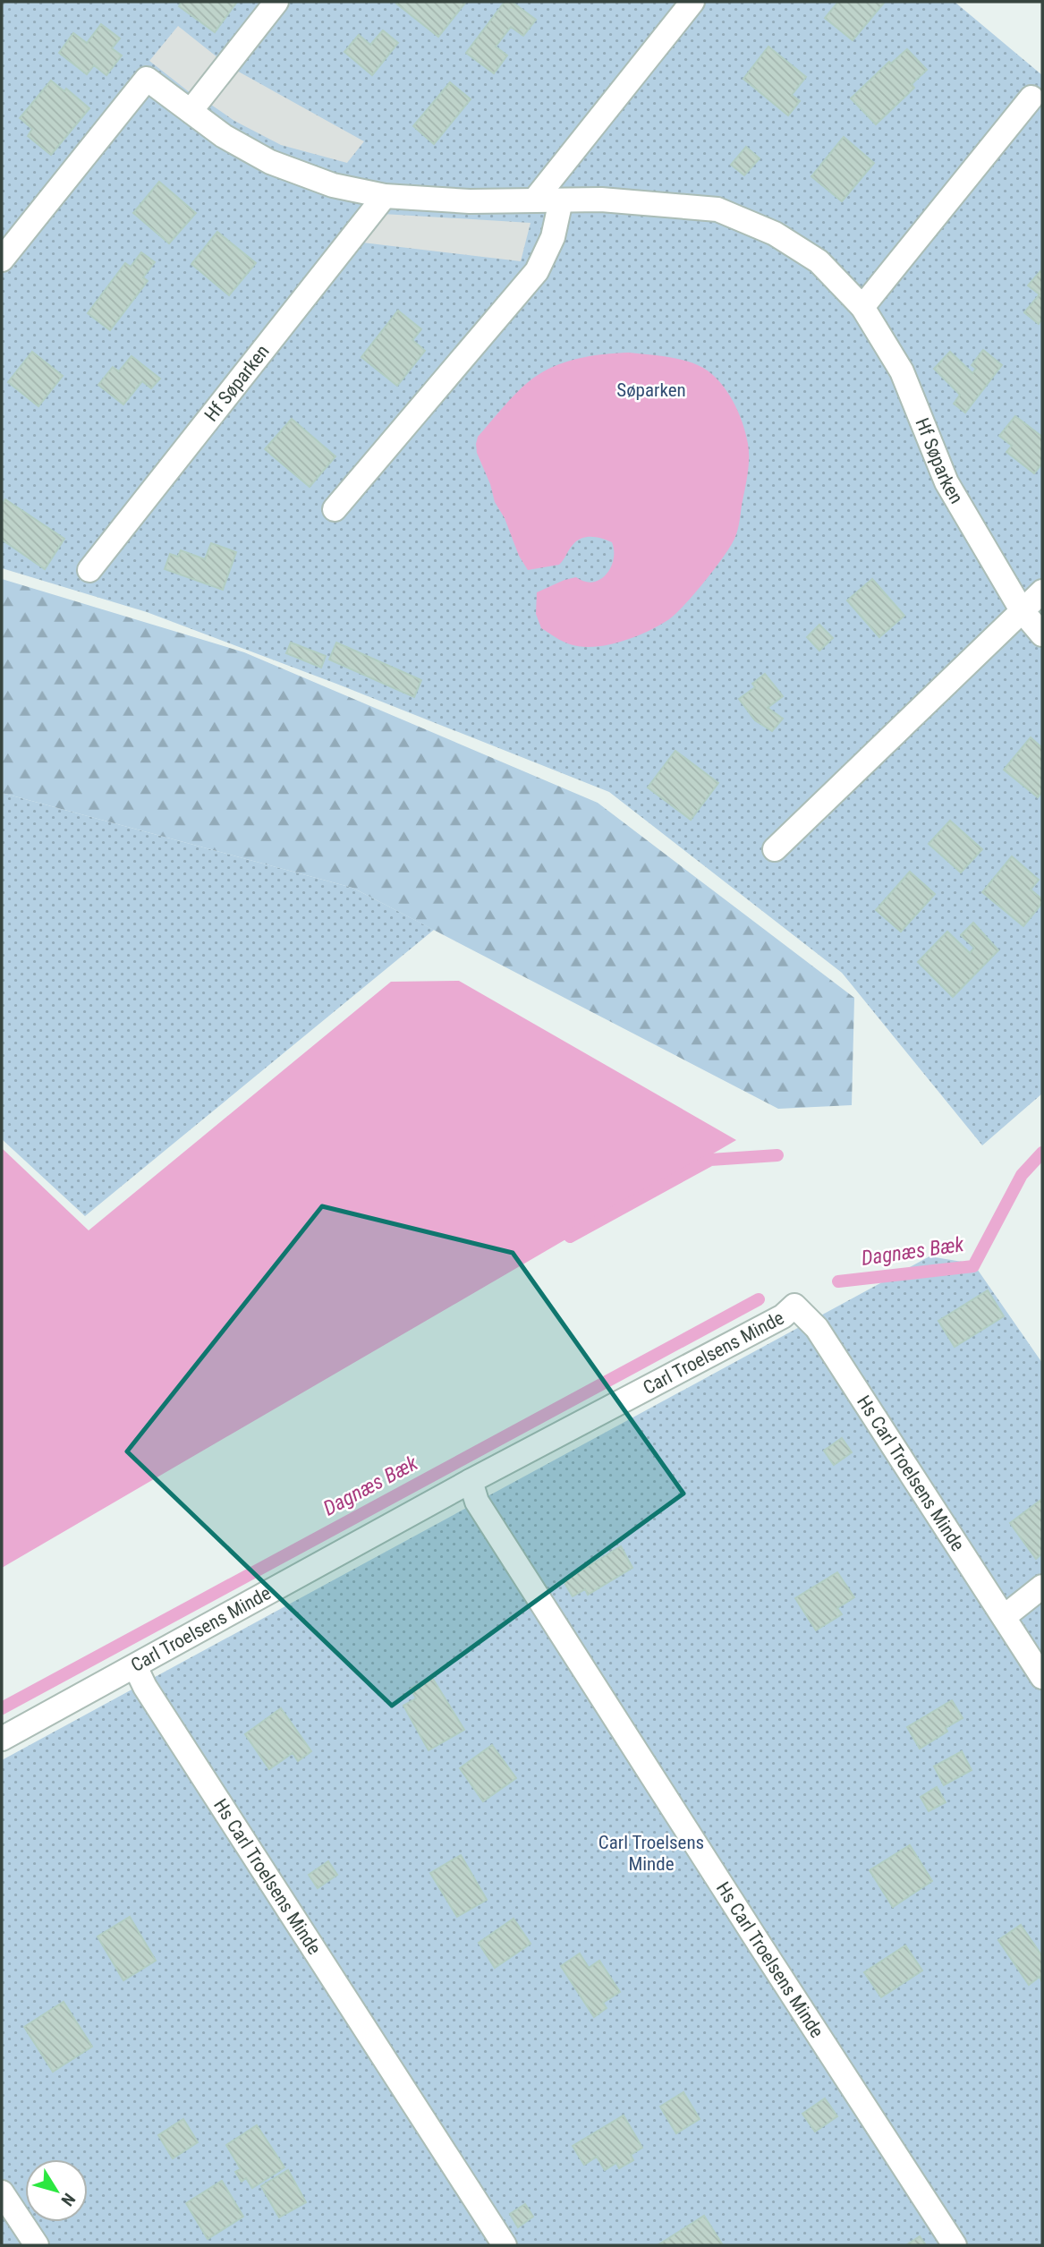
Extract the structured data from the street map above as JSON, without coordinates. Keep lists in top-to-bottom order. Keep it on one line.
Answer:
{"streets":{"lane":["Hf Søparken","Carl Troelsens Minde","Hs Carl Troelsens Minde"]},"crossings":[["Carl Troelsens Minde","Hs Carl Troelsens Minde"]],"water":["Dagnæs Bæk"],"parks":["Søparken","Carl Troelsens Minde"],"north":"bottom right"}
